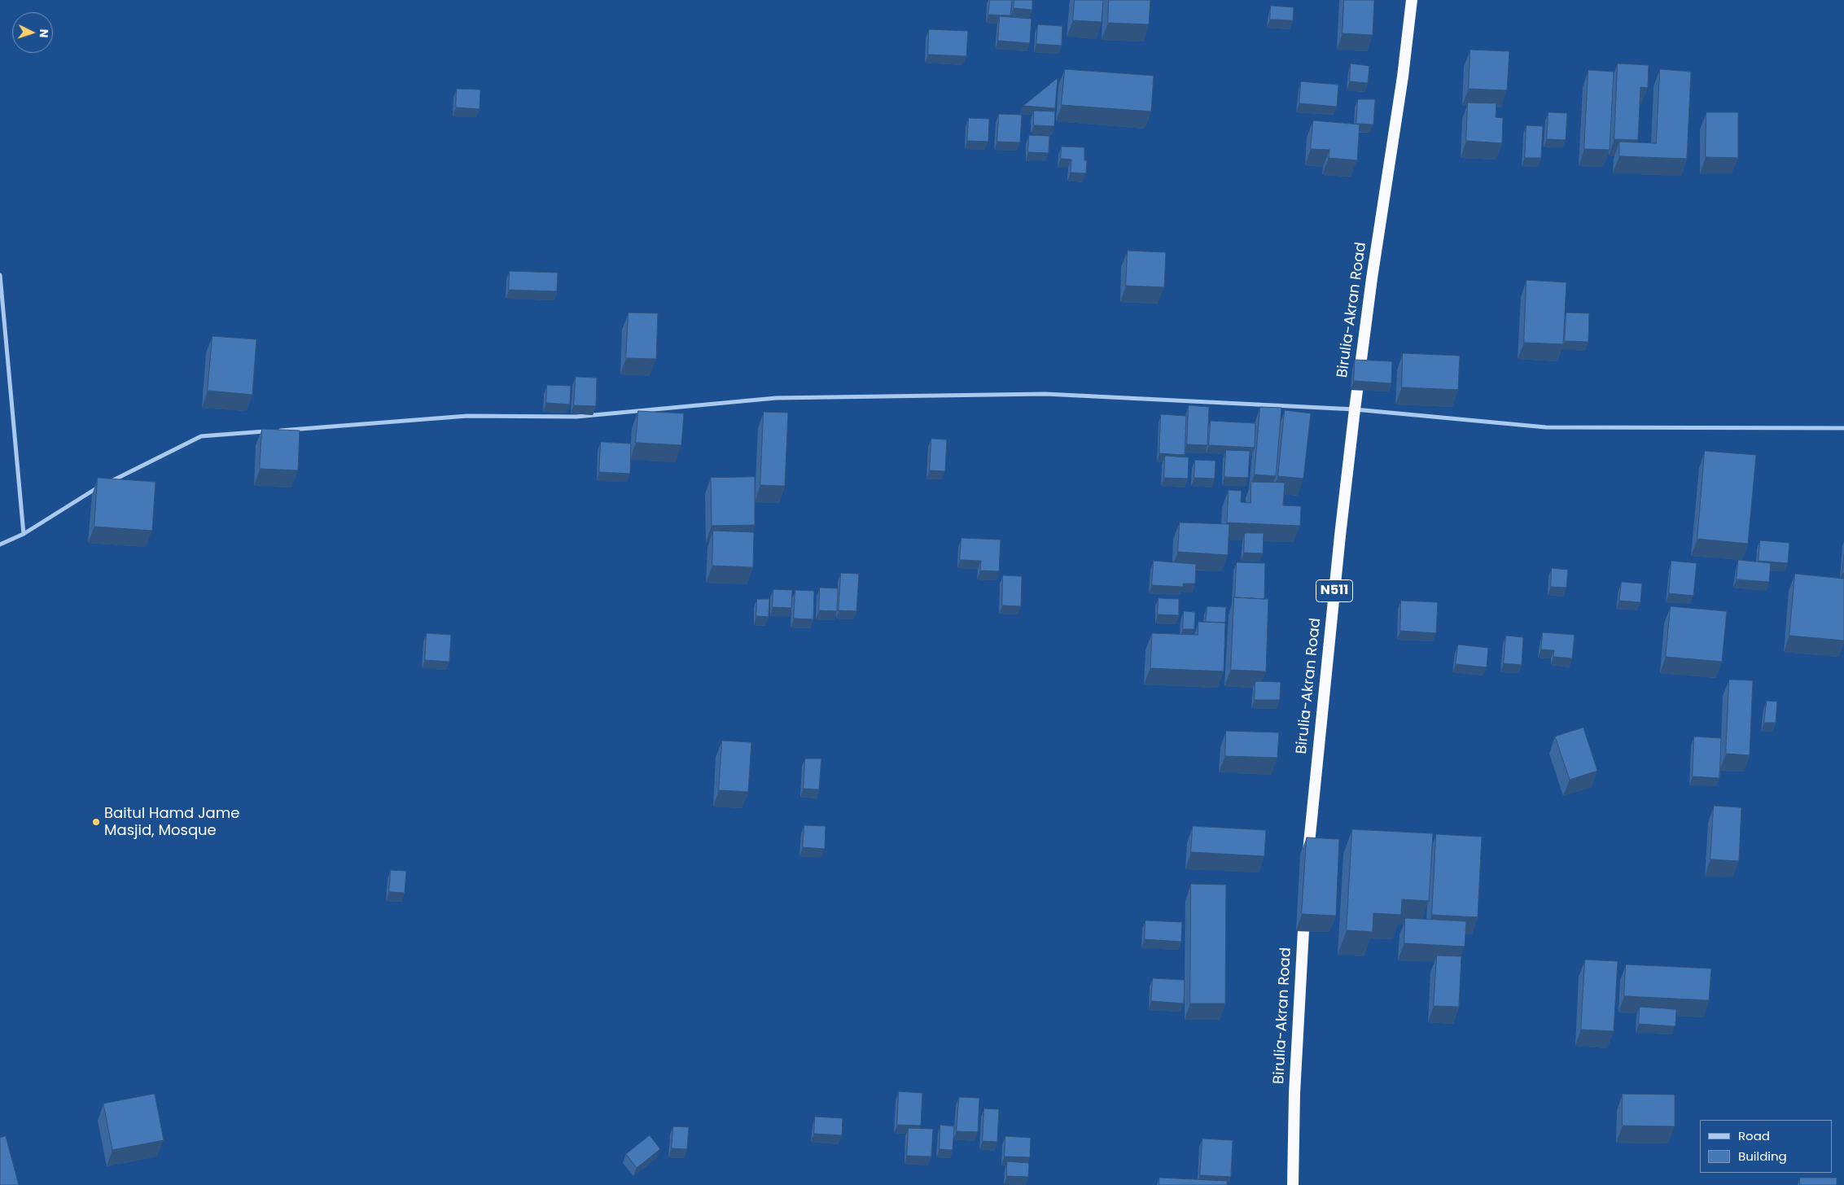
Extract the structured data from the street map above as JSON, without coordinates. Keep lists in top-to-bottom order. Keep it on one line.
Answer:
{"streets":{"highway":["Birulia-Akran Road","N511"]},"places":["Baitul Hamd Jame Masjid, Mosque"],"legend":["Road","Building"],"north":"right"}
